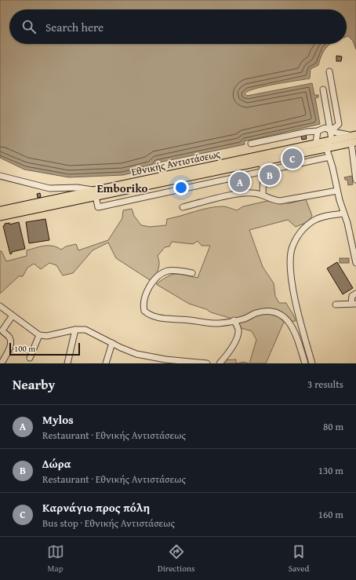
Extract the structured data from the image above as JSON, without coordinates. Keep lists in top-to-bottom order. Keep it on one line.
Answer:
{"streets":{"main road":["Εθνικής Αντιστάσεως"]},"districts":["Emboriko"],"scale_bar":"100 m","page":{"search":"Search here","pins":["C","B","A"],"scale":"100 m","heading":["Nearby","3 results"],"list":[{"mark":"A","name":"Mylos","note":"Restaurant · Εθνικής Αντιστάσεως","value":"80 m"},{"mark":"B","name":"Δώρα","note":"Restaurant · Εθνικής Αντιστάσεως","value":"130 m"},{"mark":"C","name":"Καρνάγιο προς πόλη","note":"Bus stop · Εθνικής Αντιστάσεως","value":"160 m"}],"nav":["Map","Directions","Saved"]}}
